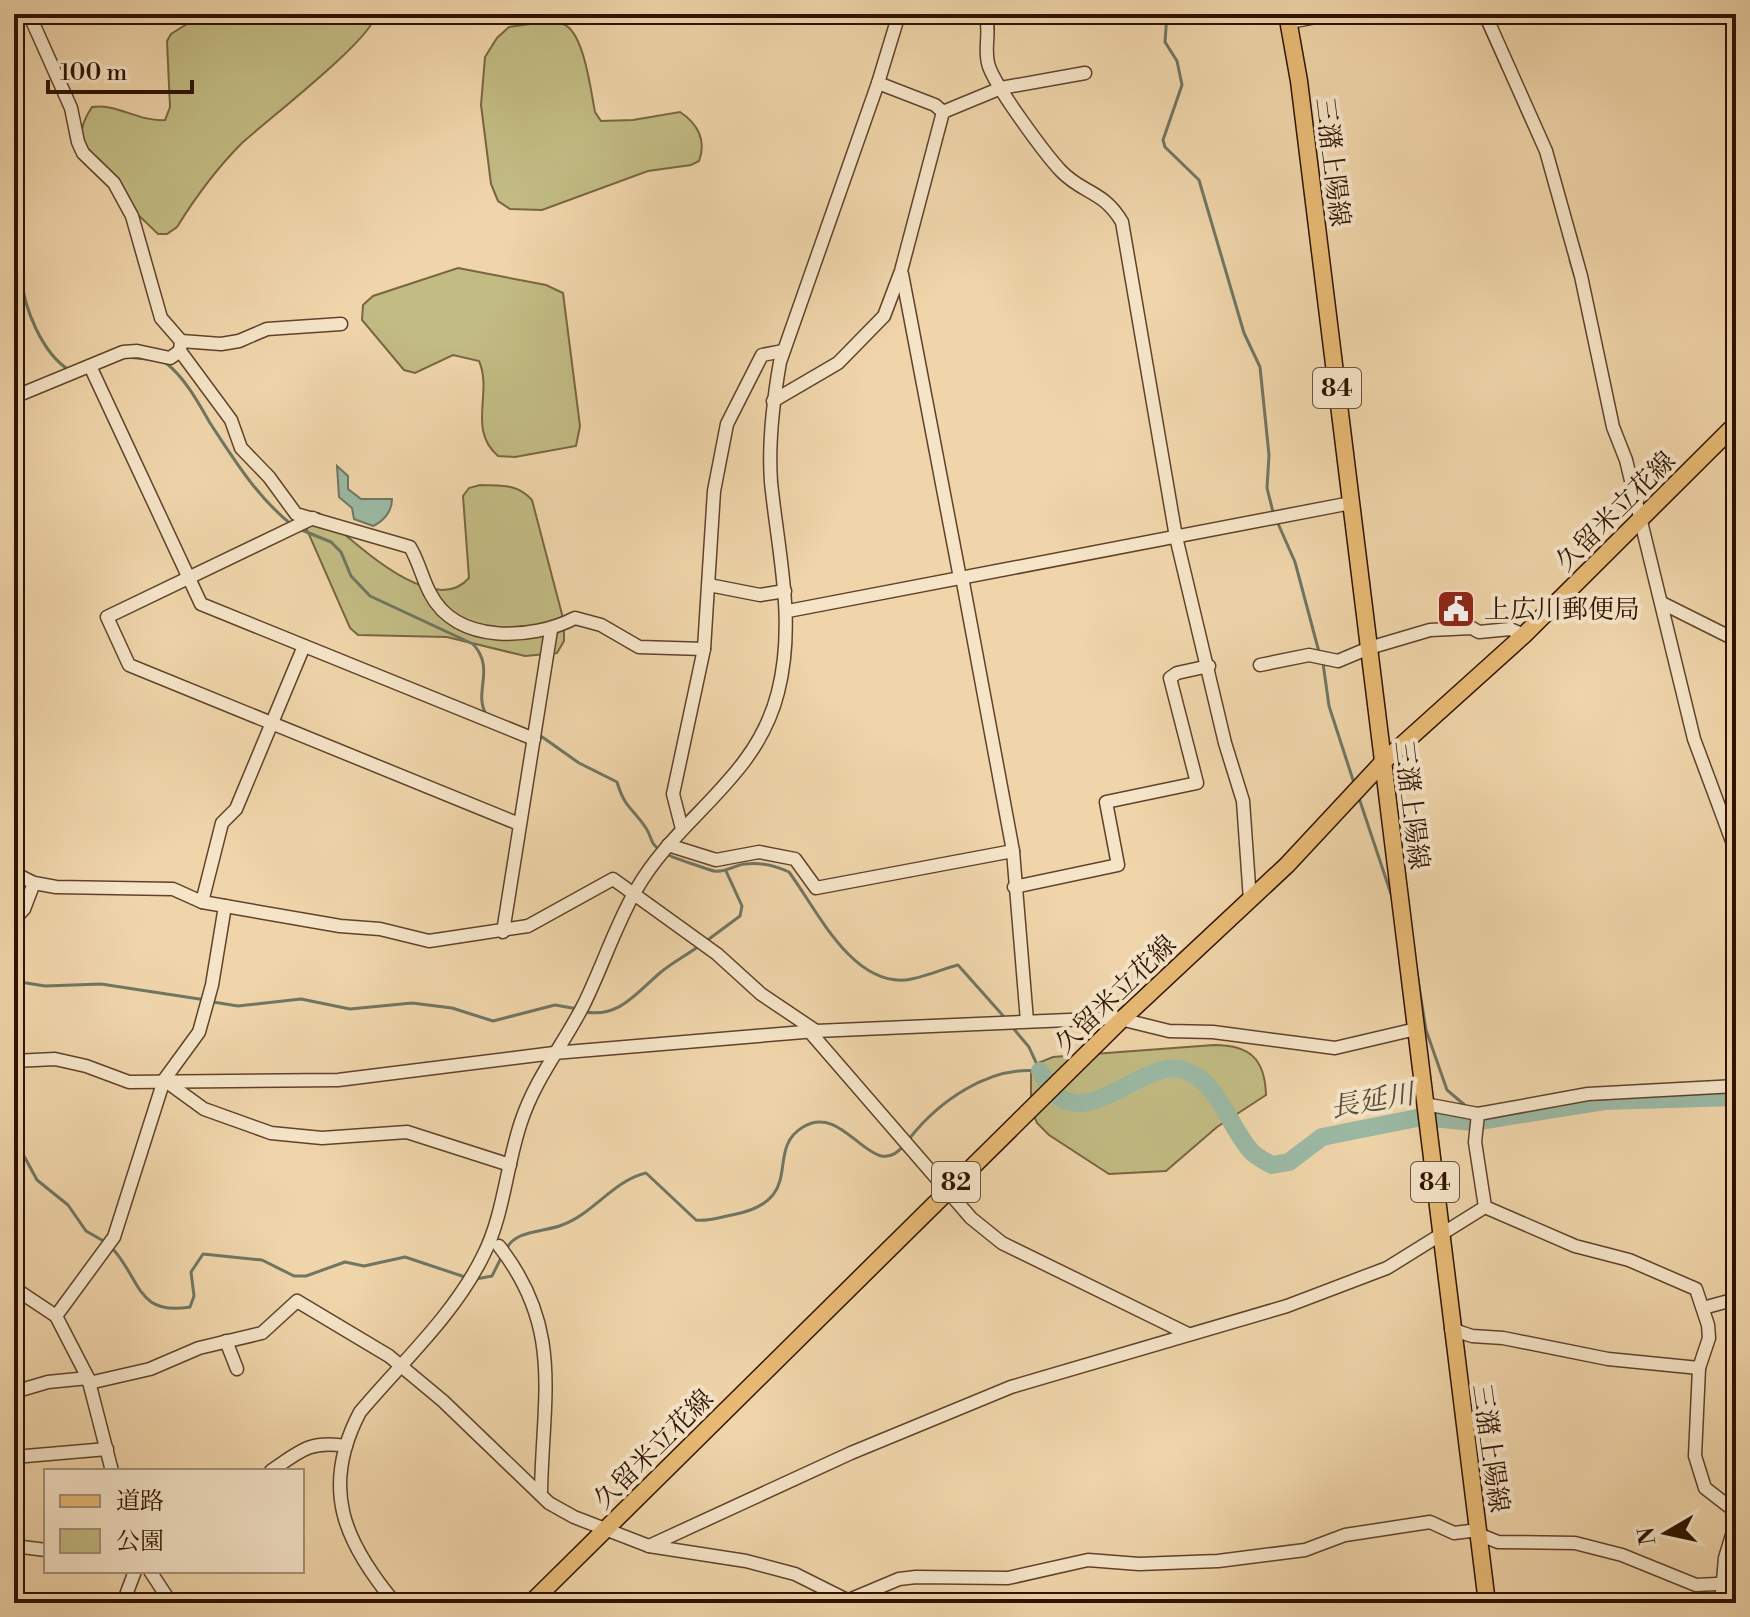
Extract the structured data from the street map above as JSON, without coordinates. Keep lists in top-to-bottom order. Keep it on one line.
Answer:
{"streets":{"main road":["三潴上陽線","84","久留米立花線","82"]},"crossings":[["三潴上陽線","久留米立花線"]],"water":["長延川"],"places":{"public building":["上広川郵便局"]},"legend":["道路","公園"],"scale_bar":"100 m","north":"left"}
